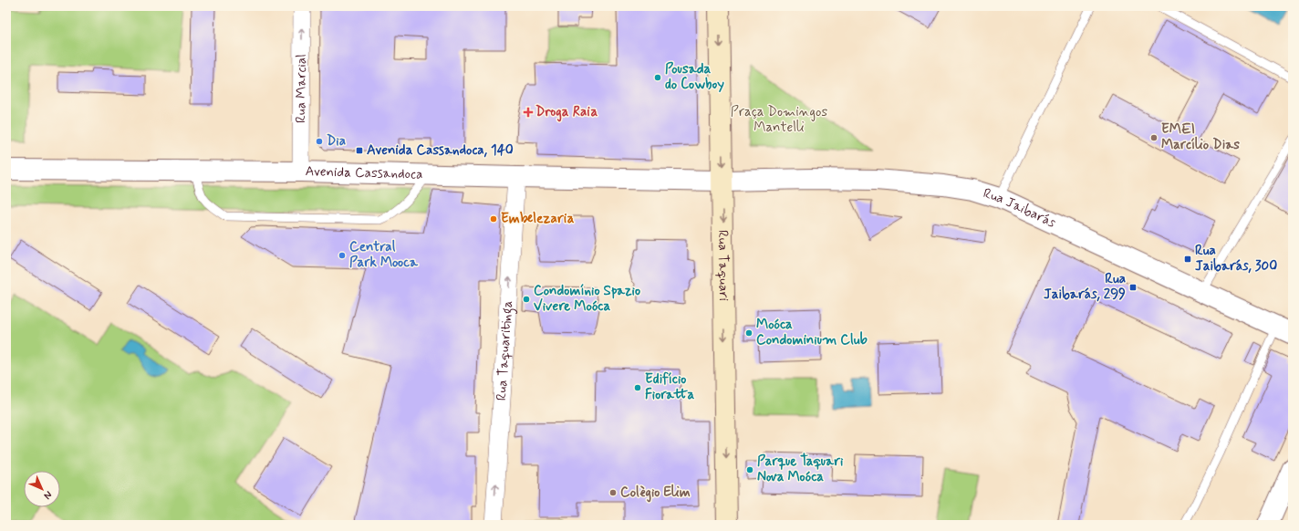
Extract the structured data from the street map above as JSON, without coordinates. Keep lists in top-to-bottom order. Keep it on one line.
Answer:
{"streets":{"main road":["Rua Taquari"],"street":["Rua Marcial","Avenida Cassandoca","Rua Jaibarás","Rua Taquaritinga"]},"crossings":[["Rua Marcial","Avenida Cassandoca"],["Avenida Cassandoca","Rua Jaibarás"],["Avenida Cassandoca","Rua Taquari"],["Avenida Cassandoca","Rua Taquaritinga"],["Rua Jaibarás","Rua Taquari"]],"one_way":["Rua Marcial","Rua Taquari","Rua Taquaritinga"],"parks":["Praça Domingos Mantelli"],"places":{"other":["Pousada do Cowboy","EMEI Marcílio Dias","Dia","Embelezaria","Central Park Mooca","Condomínio Spazio Vivere Moóca","Moóca Condominium Club","Edifício Fioratta","Parque Taquari Nova Moóca","Colègio Elim"],"health":["Droga Raia"],"transit":["Avenida Cassandoca, 140","Rua Jaibarás, 300","Rua Jaibarás, 299"]},"north":"bottom right"}
